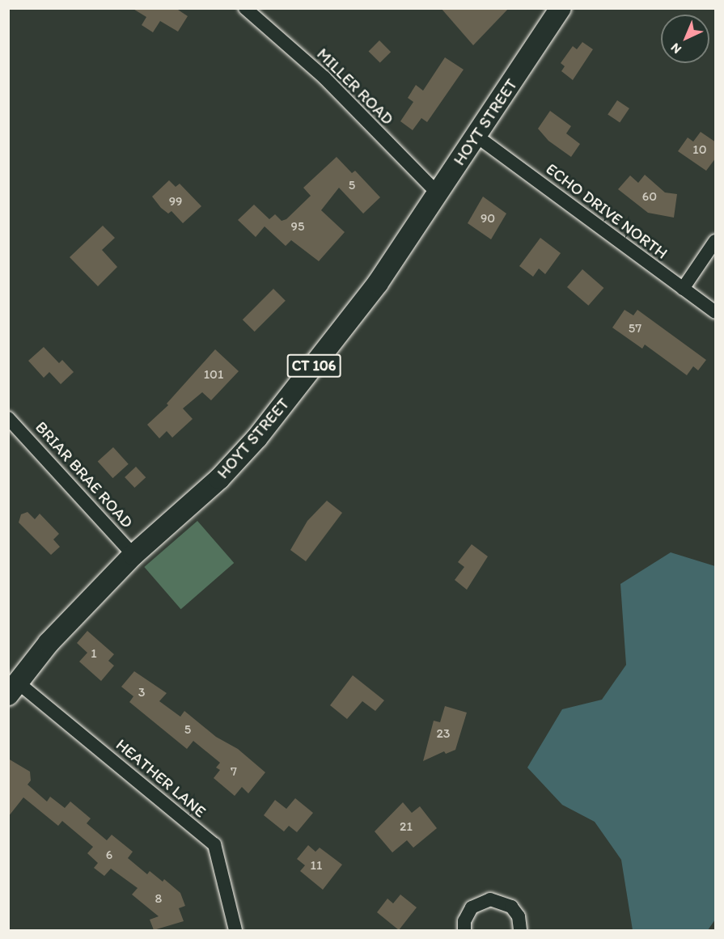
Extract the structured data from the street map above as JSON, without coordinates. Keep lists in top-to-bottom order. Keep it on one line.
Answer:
{"streets":{"main road":["HOYT STREET","CT 106"],"street":["MILLER ROAD","ECHO DRIVE NORTH","BRIAR BRAE ROAD","HEATHER LANE"]},"crossings":[["MILLER ROAD","HOYT STREET"],["HOYT STREET","ECHO DRIVE NORTH"],["HOYT STREET","BRIAR BRAE ROAD"],["HOYT STREET","HEATHER LANE"]],"house_numbers":["10","5","60","99","90","95","57","101","1","3","5","23","7","21","6","11","8"],"north":"bottom left"}
